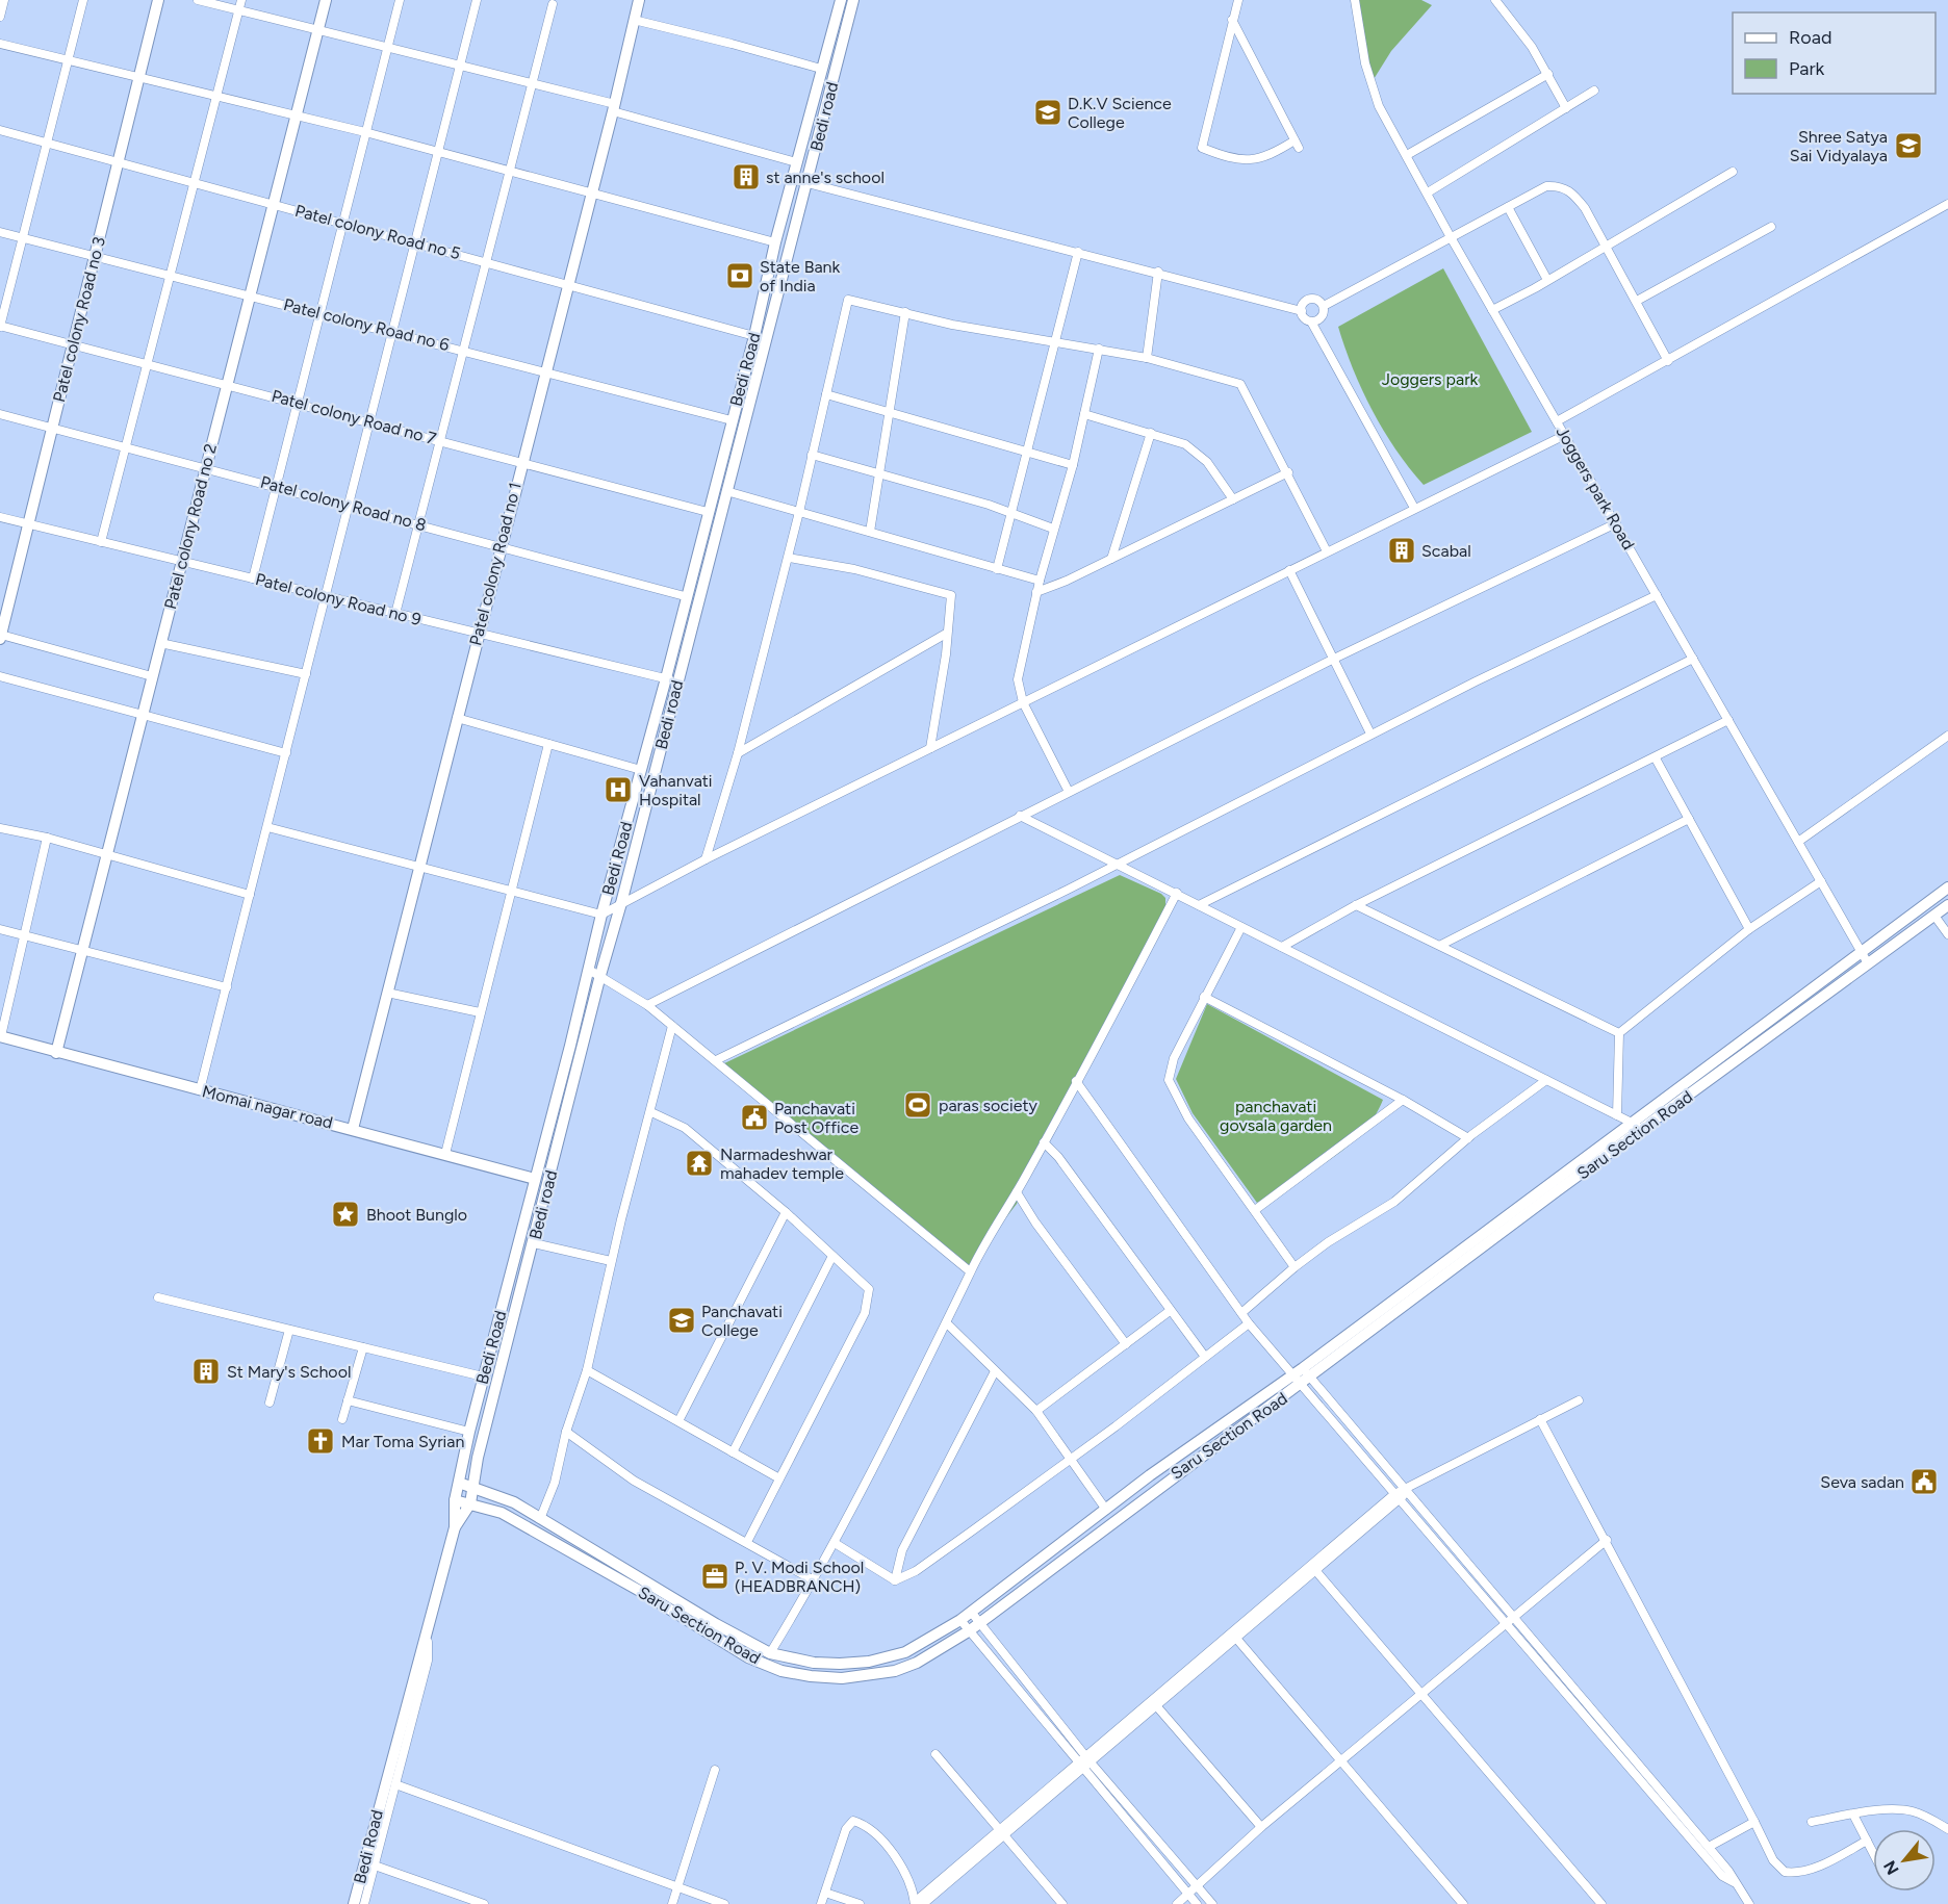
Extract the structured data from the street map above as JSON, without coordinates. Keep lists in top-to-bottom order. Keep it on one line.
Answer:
{"streets":{"street":["Bedi road","Patel colony Road no 5","Patel colony Road no 3","Patel colony Road no 6","Bedi Road","Patel colony Road no 7","Joggers park Road","Patel colony Road no 8","Patel colony Road no 2","Patel colony Road no 1","Patel colony Road no 9","Momai nagar road","Saru Section Road"]},"crossings":[["Bedi road","Bedi Road"],["Bedi road","Patel colony Road no 9"],["Bedi road","Saru Section Road"],["Patel colony Road no 5","Patel colony Road no 3"],["Patel colony Road no 5","Bedi Road"],["Patel colony Road no 5","Patel colony Road no 2"],["Patel colony Road no 5","Patel colony Road no 1"],["Patel colony Road no 3","Patel colony Road no 6"],["Patel colony Road no 3","Patel colony Road no 7"],["Patel colony Road no 3","Patel colony Road no 8"],["Patel colony Road no 3","Patel colony Road no 9"],["Patel colony Road no 6","Bedi Road"],["Patel colony Road no 6","Patel colony Road no 2"],["Patel colony Road no 6","Patel colony Road no 1"],["Bedi Road","Patel colony Road no 7"],["Bedi Road","Patel colony Road no 8"],["Bedi Road","Patel colony Road no 9"],["Bedi Road","Momai nagar road"],["Bedi Road","Saru Section Road"],["Patel colony Road no 7","Patel colony Road no 2"],["Patel colony Road no 7","Patel colony Road no 1"],["Joggers park Road","Saru Section Road"],["Patel colony Road no 8","Patel colony Road no 2"],["Patel colony Road no 8","Patel colony Road no 1"],["Patel colony Road no 2","Patel colony Road no 9"],["Patel colony Road no 2","Momai nagar road"],["Patel colony Road no 1","Patel colony Road no 9"],["Patel colony Road no 1","Momai nagar road"]],"parks":["Joggers park","panchavati govsala garden"],"places":{"school or university":["D.K.V Science College","Shree Satya Sai Vidyalaya","Panchavati College"],"building":["st anne's school","Scabal","St Mary's School"],"bank":["State Bank of India"],"hospital":["Vahanvati Hospital"],"sports":["paras society"],"public building":["Panchavati Post Office","Seva sadan"],"temple":["Narmadeshwar mahadev temple"],"place":["Bhoot Bunglo"],"church":["Mar Toma Syrian"],"office":["P. V. Modi School (HEADBRANCH)"]},"legend":["Road","Park"],"north":"bottom left"}
